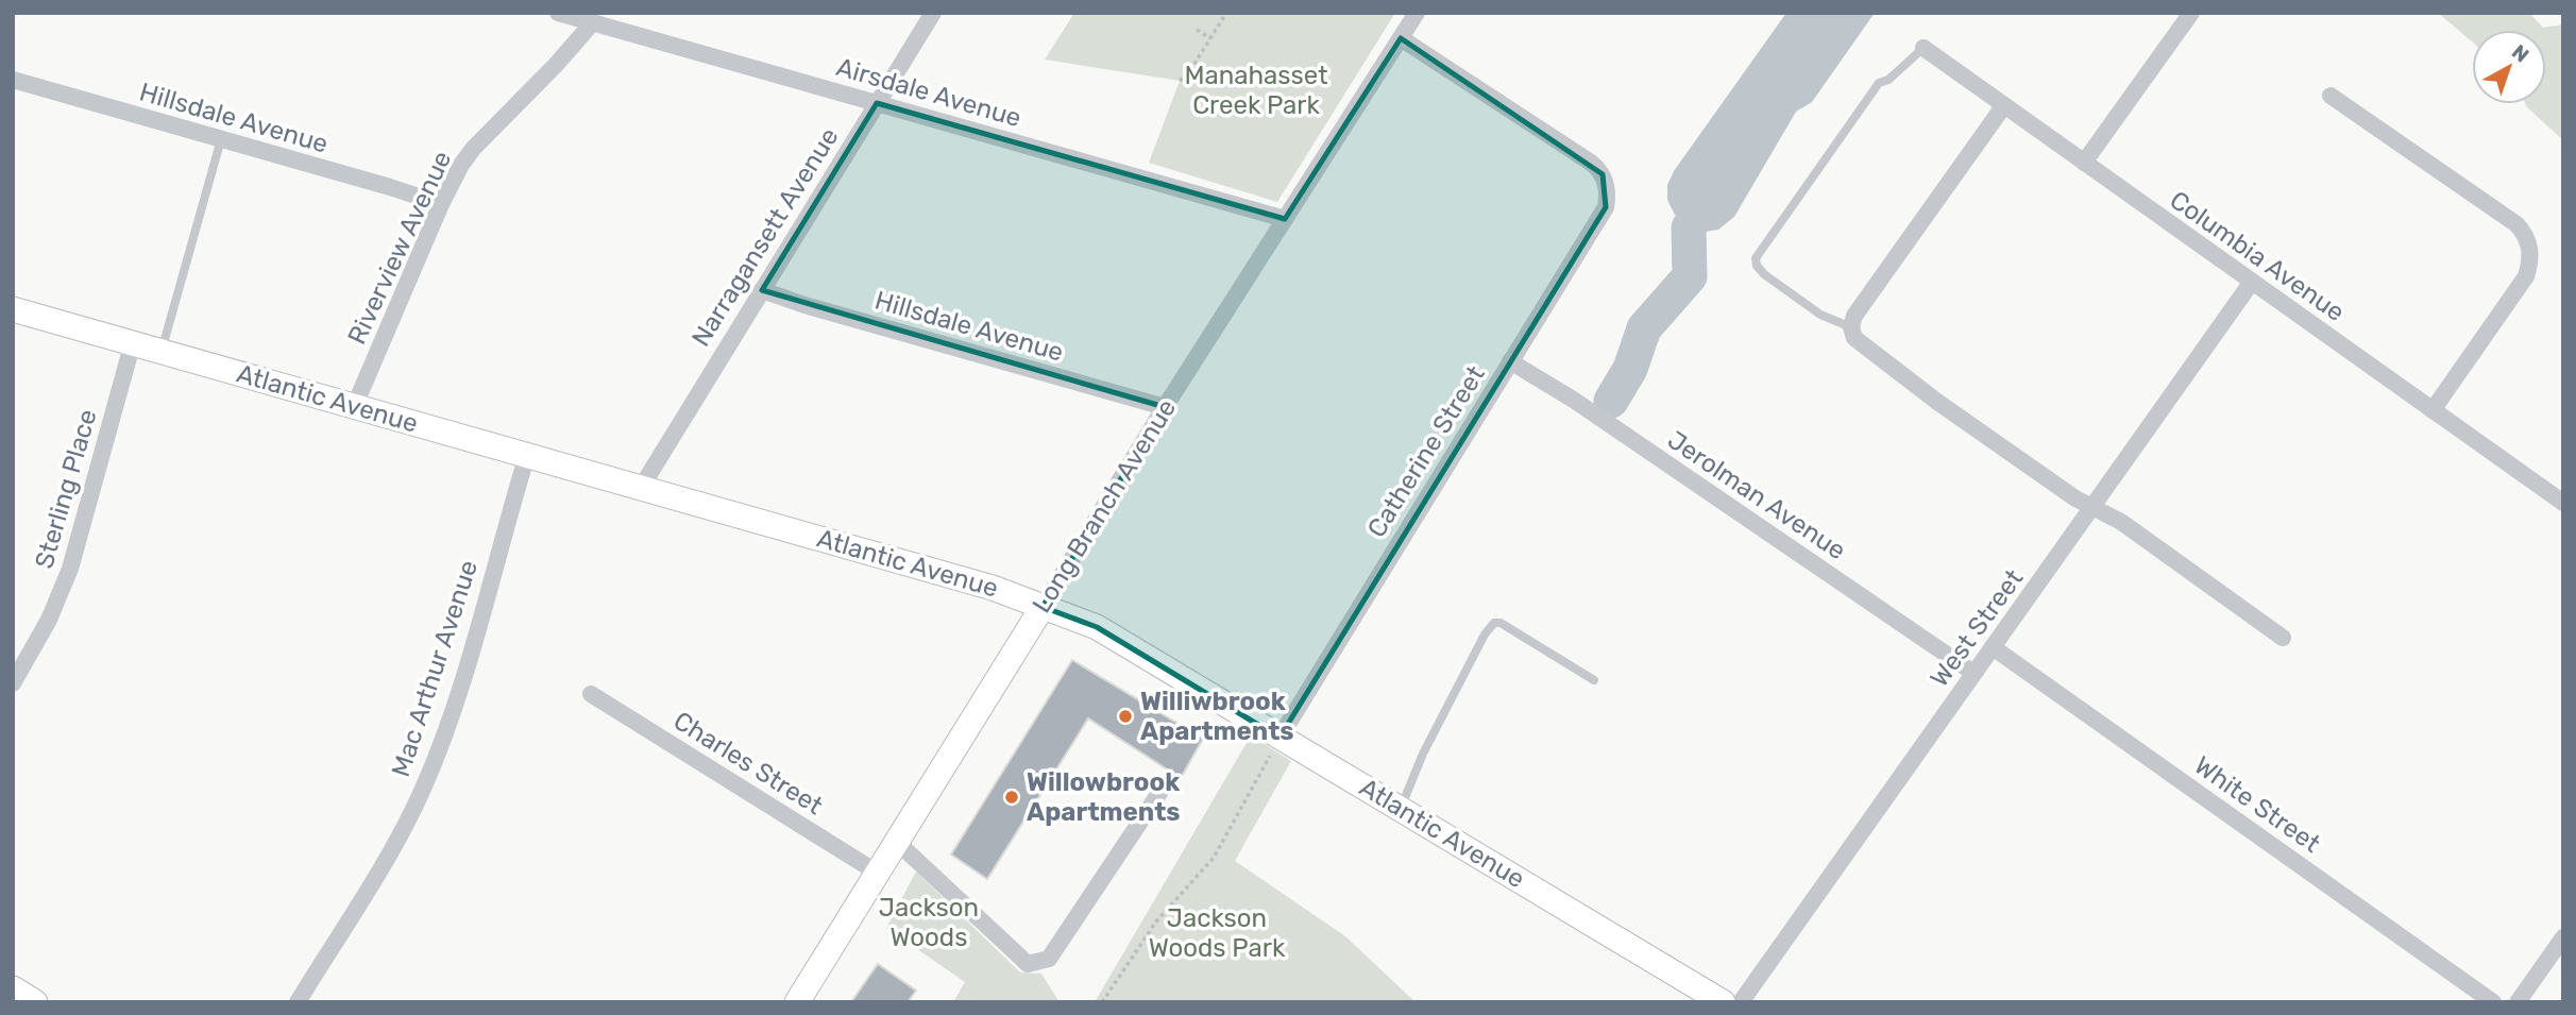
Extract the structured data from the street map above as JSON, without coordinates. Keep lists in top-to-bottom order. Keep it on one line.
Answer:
{"streets":{"main road":["Atlantic Avenue","Long Branch Avenue"],"street":["Airsdale Avenue","Hillsdale Avenue","Narragansett Avenue","Riverview Avenue","Columbia Avenue","Catherine Street","Sterling Place","Jerolman Avenue","West Street","Mac Arthur Avenue","Charles Street","White Street"]},"crossings":[["Airsdale Avenue","Narragansett Avenue"],["Airsdale Avenue","Riverview Avenue"],["Airsdale Avenue","Long Branch Avenue"],["Hillsdale Avenue","Narragansett Avenue"],["Hillsdale Avenue","Riverview Avenue"],["Hillsdale Avenue","Long Branch Avenue"],["Narragansett Avenue","Atlantic Avenue"],["Riverview Avenue","Atlantic Avenue"],["Columbia Avenue","West Street"],["Atlantic Avenue","Catherine Street"],["Atlantic Avenue","Sterling Place"],["Atlantic Avenue","Long Branch Avenue"],["Atlantic Avenue","Mac Arthur Avenue"],["Catherine Street","Jerolman Avenue"],["Catherine Street","Long Branch Avenue"],["Jerolman Avenue","West Street"],["Long Branch Avenue","Charles Street"],["West Street","White Street"]],"parks":["Manahasset Creek Park","Jackson Woods","Jackson Woods Park"],"places":["Williwbrook Apartments","Willowbrook Apartments"],"north":"top right"}
